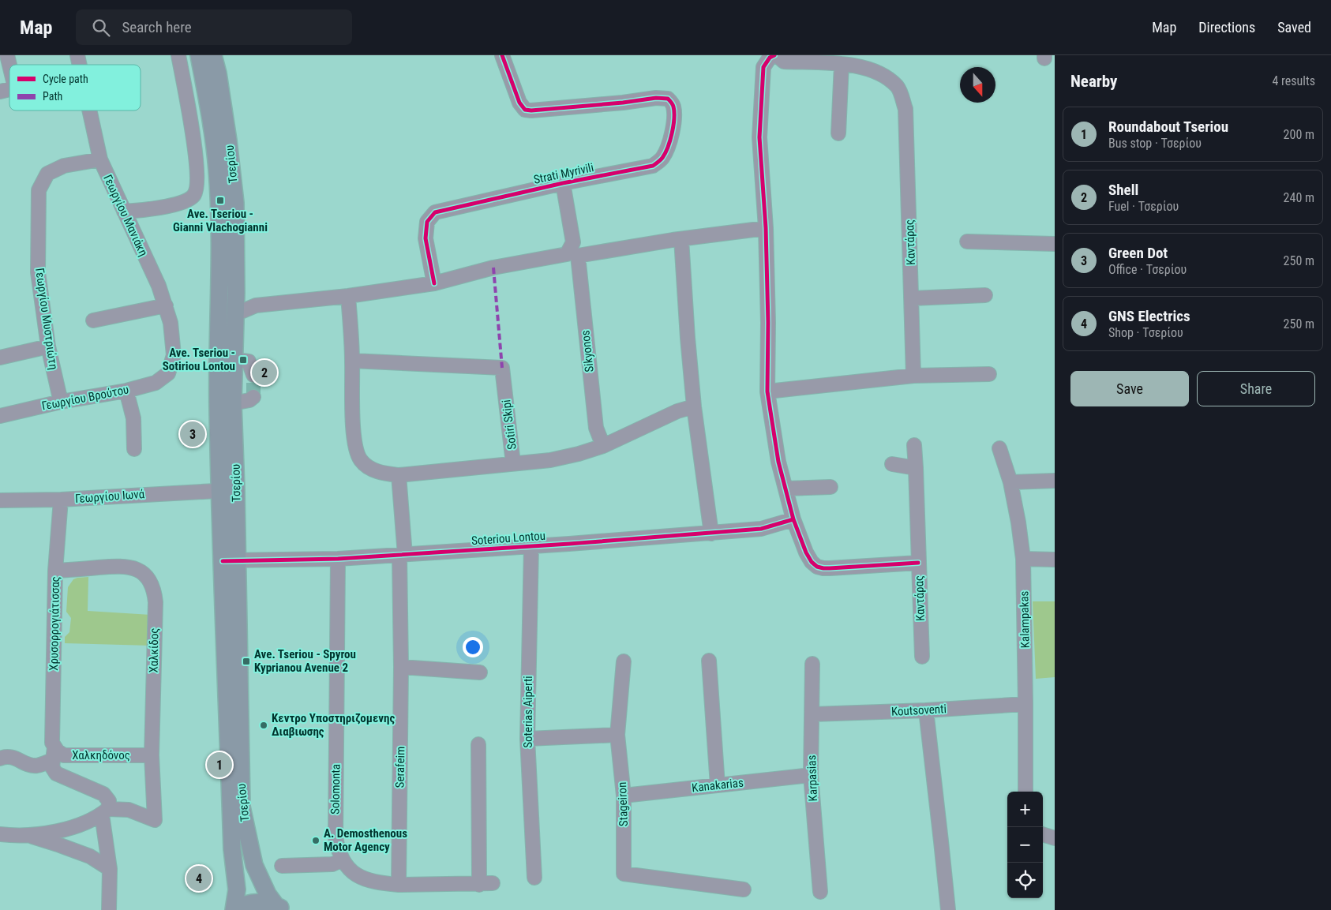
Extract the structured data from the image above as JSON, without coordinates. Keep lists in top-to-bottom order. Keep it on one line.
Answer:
{"streets":{"main road":["Τσερίου"],"street":["Strati Myrivili","Γεωργίου Μανιάκη","Καντάρας","Γεωργίου Μυστριώτη","Sikyonos","Γεωργίου Βρούτου","Sotiri Skipi","Γεωργίου Ιωνά","Soteriou Lontou","Kalampakas","Χρυσορρογιάτισσας","Χαλκίδος","Koutsoventi","Soterias Aiperti","Χαλκηδόνος","Serafeim","Karpasias","Kanakarias","Solomonta","Stageiron"]},"crossings":[["Τσερίου","Γεωργίου Ιωνά"],["Τσερίου","Soteriou Lontou"],["Γεωργίου Μανιάκη","Γεωργίου Μυστριώτη"],["Γεωργίου Μανιάκη","Γεωργίου Βρούτου"],["Γεωργίου Μυστριώτη","Γεωργίου Βρούτου"],["Sikyonos","Sotiri Skipi"],["Γεωργίου Ιωνά","Χρυσορρογιάτισσας"],["Soteriou Lontou","Soterias Aiperti"],["Soteriou Lontou","Serafeim"],["Soteriou Lontou","Solomonta"],["Kalampakas","Koutsoventi"],["Χρυσορρογιάτισσας","Χαλκίδος"],["Χρυσορρογιάτισσας","Χαλκηδόνος"],["Χαλκίδος","Χαλκηδόνος"],["Koutsoventi","Karpasias"],["Karpasias","Kanakarias"],["Kanakarias","Stageiron"]],"places":{"transit":["Ave. Tseriou - Gianni Vlachogianni","Ave. Tseriou - Sotiriou Lontou","Ave. Tseriou - Spyrou Kyprianou Avenue 2"],"other":["Κεντρο Υποστηριζομενης Διαβιωσης","A. Demosthenous Motor Agency"]},"legend":["Cycle path","Path"],"north":"bottom","page":{"header":"Map","search":"Search here","nav":["Map","Directions","Saved"],"heading":["Nearby","4 results"],"list":[{"mark":"1","name":"Roundabout Tseriou","note":"Bus stop · Τσερίου","value":"200 m"},{"mark":"2","name":"Shell","note":"Fuel · Τσερίου","value":"240 m"},{"mark":"3","name":"Green Dot","note":"Office · Τσερίου","value":"250 m"},{"mark":"4","name":"GNS Electrics","note":"Shop · Τσερίου","value":"250 m"}],"pins":["2","3","1","4"],"buttons":["Save","Share"],"map_buttons":["+","−"]}}
